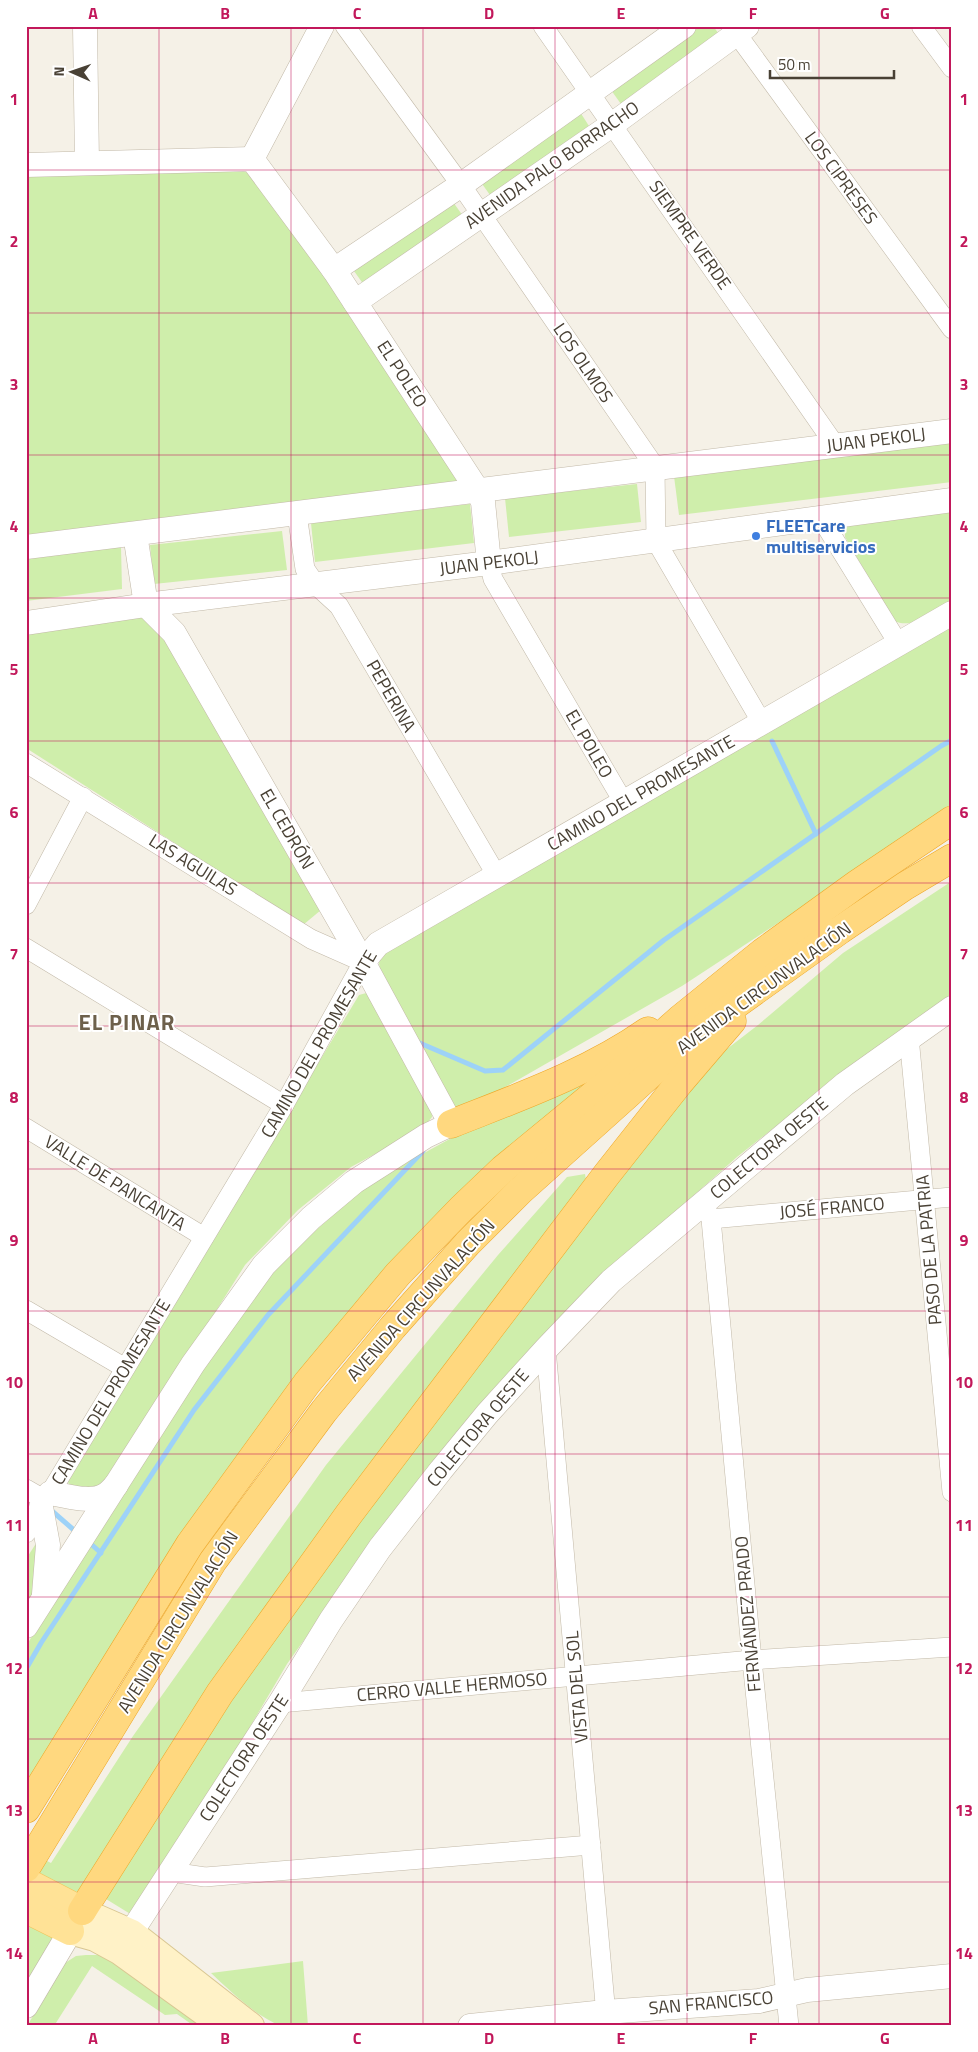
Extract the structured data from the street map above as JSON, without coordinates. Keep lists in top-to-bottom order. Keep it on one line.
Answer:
{"streets":{"highway":["AVENIDA CIRCUNVALACIÓN"],"street":["AVENIDA PALO BORRACHO","LOS CIPRESES","SIEMPRE VERDE","LOS OLMOS","EL POLEO","JUAN PEKOLJ","PEPERINA","CAMINO DEL PROMESANTE","EL CEDRÓN","LAS AGUILAS","COLECTORA OESTE","VALLE DE PANCANTA","JOSÉ FRANCO","PASO DE LA PATRIA","FERNÁNDEZ PRADO","CERRO VALLE HERMOSO","VISTA DEL SOL","SAN FRANCISCO"]},"crossings":[["AVENIDA PALO BORRACHO","LOS CIPRESES"],["AVENIDA PALO BORRACHO","SIEMPRE VERDE"],["AVENIDA PALO BORRACHO","LOS OLMOS"],["AVENIDA PALO BORRACHO","EL POLEO"],["SIEMPRE VERDE","JUAN PEKOLJ"],["LOS OLMOS","JUAN PEKOLJ"],["EL POLEO","JUAN PEKOLJ"],["EL POLEO","CAMINO DEL PROMESANTE"],["JUAN PEKOLJ","PEPERINA"],["JUAN PEKOLJ","EL CEDRÓN"],["PEPERINA","CAMINO DEL PROMESANTE"],["CAMINO DEL PROMESANTE","EL CEDRÓN"],["CAMINO DEL PROMESANTE","LAS AGUILAS"],["CAMINO DEL PROMESANTE","VALLE DE PANCANTA"],["EL CEDRÓN","LAS AGUILAS"],["COLECTORA OESTE","JOSÉ FRANCO"],["COLECTORA OESTE","PASO DE LA PATRIA"],["COLECTORA OESTE","FERNÁNDEZ PRADO"],["COLECTORA OESTE","CERRO VALLE HERMOSO"],["COLECTORA OESTE","VISTA DEL SOL"],["JOSÉ FRANCO","PASO DE LA PATRIA"],["JOSÉ FRANCO","FERNÁNDEZ PRADO"],["FERNÁNDEZ PRADO","CERRO VALLE HERMOSO"],["FERNÁNDEZ PRADO","SAN FRANCISCO"],["CERRO VALLE HERMOSO","VISTA DEL SOL"],["VISTA DEL SOL","SAN FRANCISCO"]],"districts":["EL PINAR"],"places":["FLEETcare multiservicios"],"scale_bar":"50 m","north":"left","grid":{"columns":["A","B","C","D","E","F","G"],"rows":["1","2","3","4","5","6","7","8","9","10","11","12","13","14"]}}
